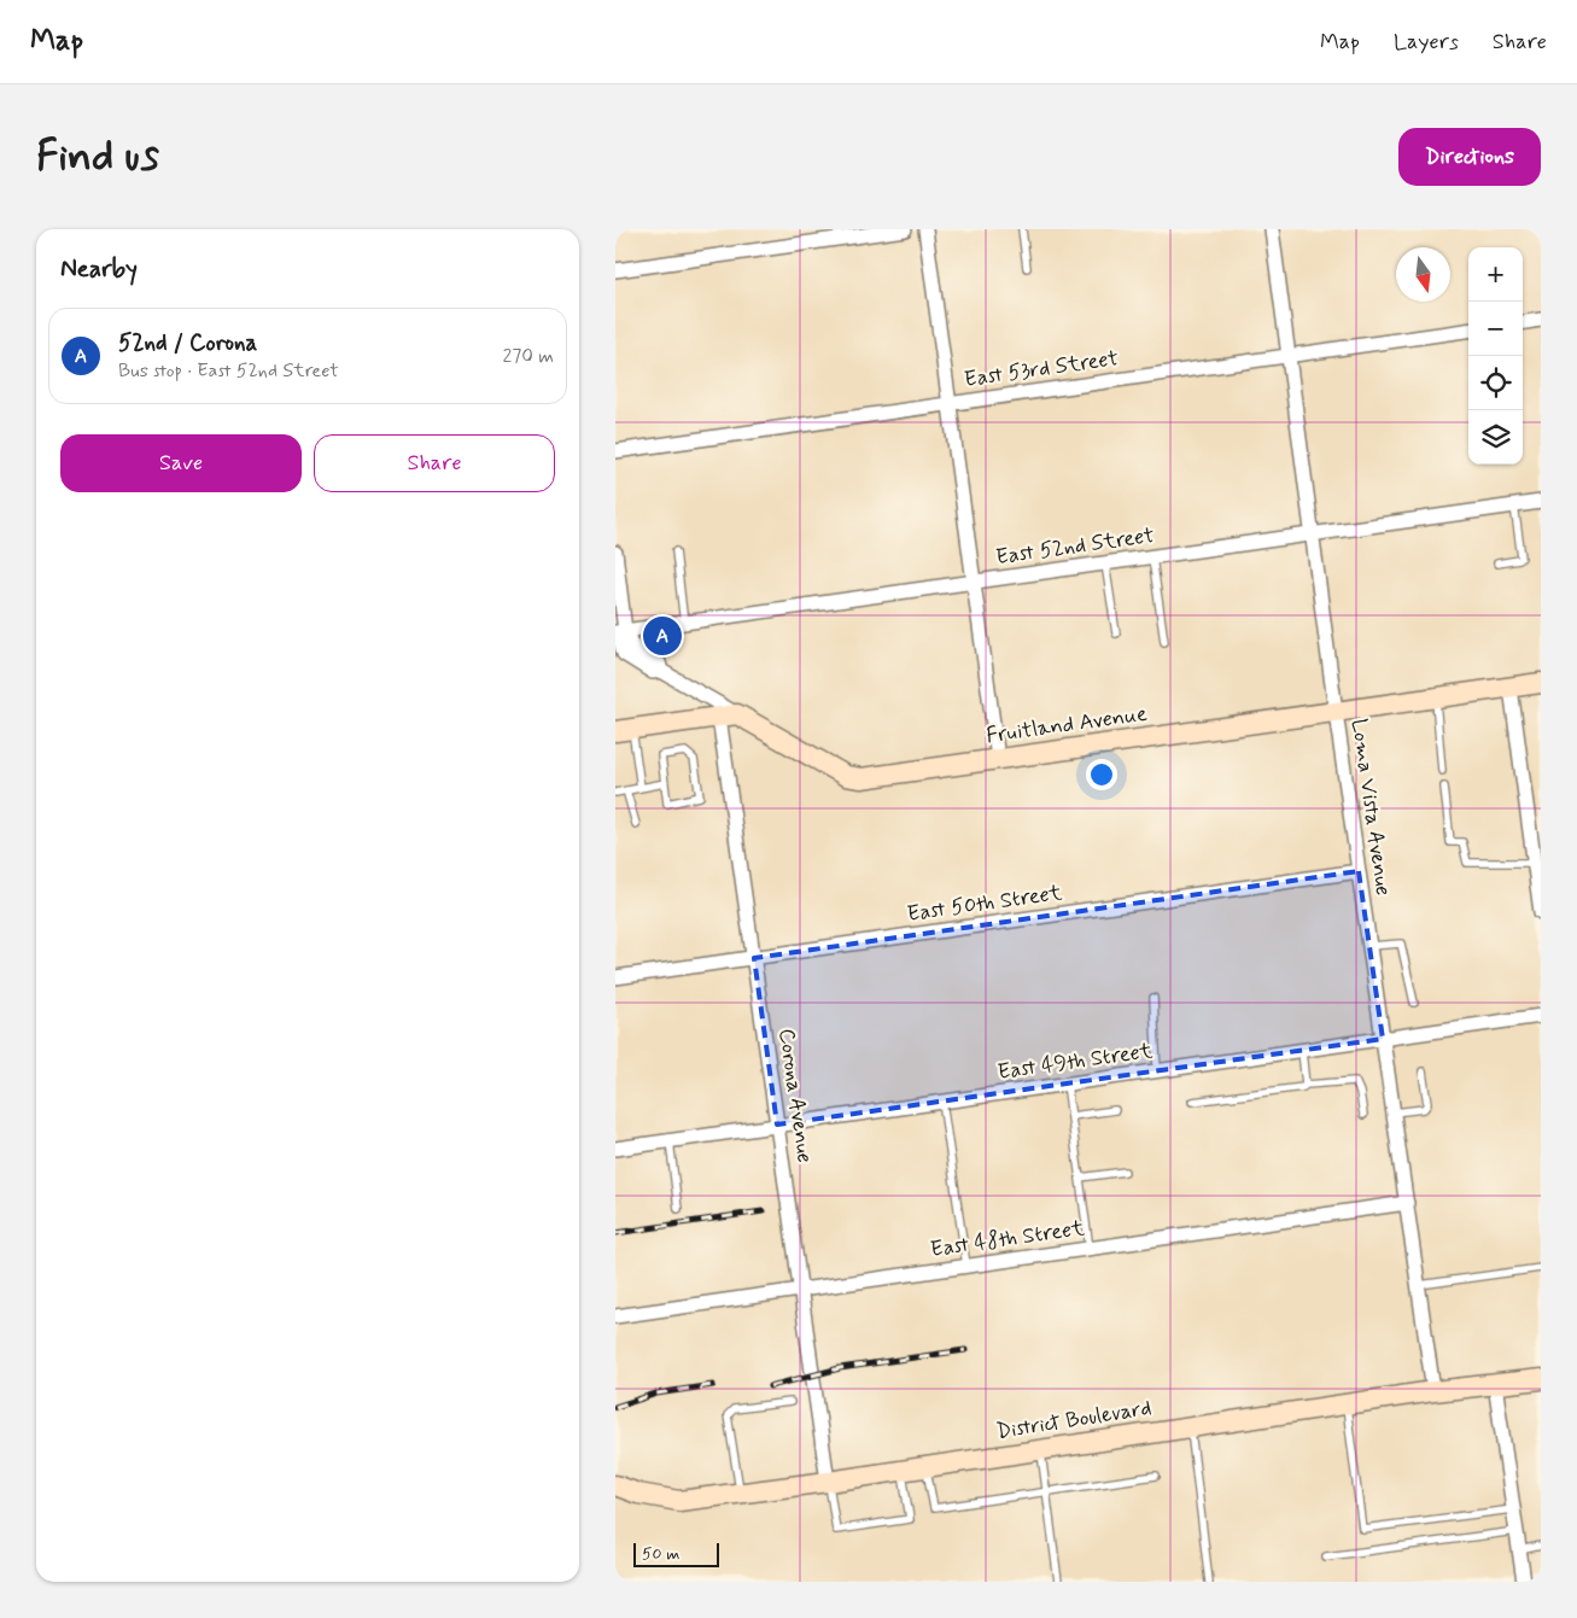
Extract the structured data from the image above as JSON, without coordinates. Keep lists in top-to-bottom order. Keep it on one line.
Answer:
{"streets":{"main road":["Fruitland Avenue","District Boulevard"],"street":["East 53rd Street","East 52nd Street","Loma Vista Avenue","East 50th Street","East 49th Street","Corona Avenue","East 48th Street"]},"crossings":[["East 53rd Street","Loma Vista Avenue"],["East 52nd Street","Loma Vista Avenue"],["Fruitland Avenue","Loma Vista Avenue"],["Fruitland Avenue","Corona Avenue"],["Loma Vista Avenue","East 50th Street"],["Loma Vista Avenue","East 49th Street"],["Loma Vista Avenue","East 48th Street"],["Loma Vista Avenue","District Boulevard"],["East 50th Street","Corona Avenue"],["East 49th Street","Corona Avenue"],["Corona Avenue","East 48th Street"],["Corona Avenue","District Boulevard"]],"scale_bar":"50 m","north":"bottom","page":{"header":"Map","nav":["Map","Layers","Share"],"buttons":["Directions",["Save","Share"]],"title":"Find us","heading":"Nearby","map_buttons":["+","−"],"list":[{"mark":"A","name":"52nd / Corona","note":"Bus stop · East 52nd Street","value":"270 m"}],"pins":"A","scale":"50 m"}}
